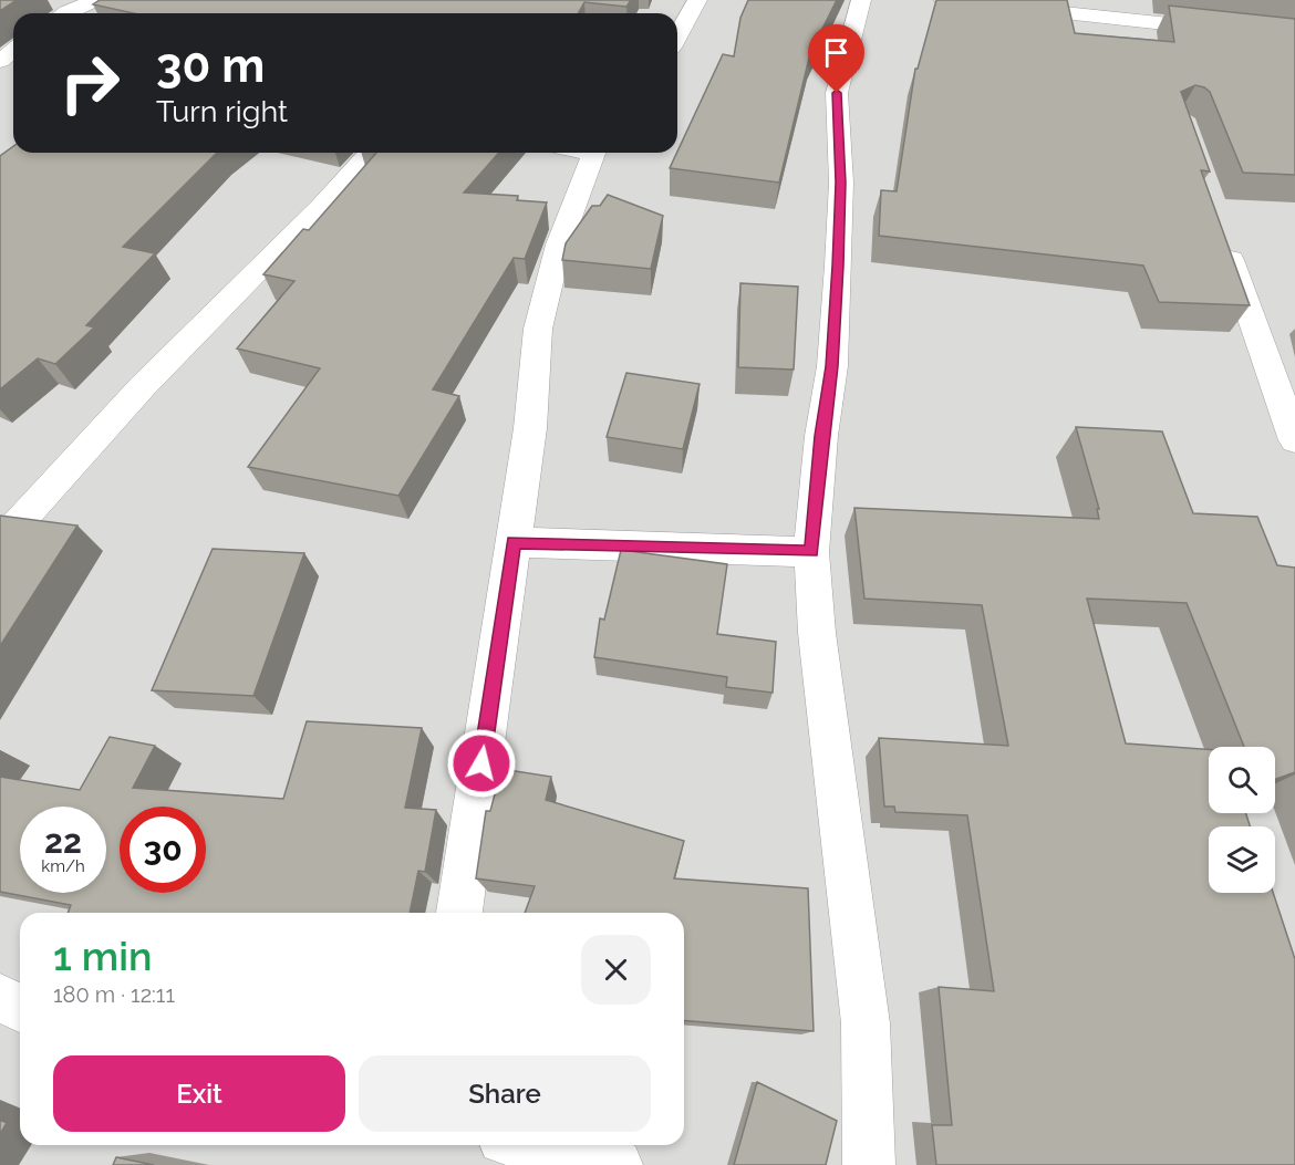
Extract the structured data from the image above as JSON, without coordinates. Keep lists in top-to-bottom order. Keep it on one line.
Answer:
{"page":{"turn":["30 m","Turn right"],"speed":"22 km/h","limit":"30","heading":["1 min","180 m · 12:11"],"buttons":["Exit","Share"]}}
